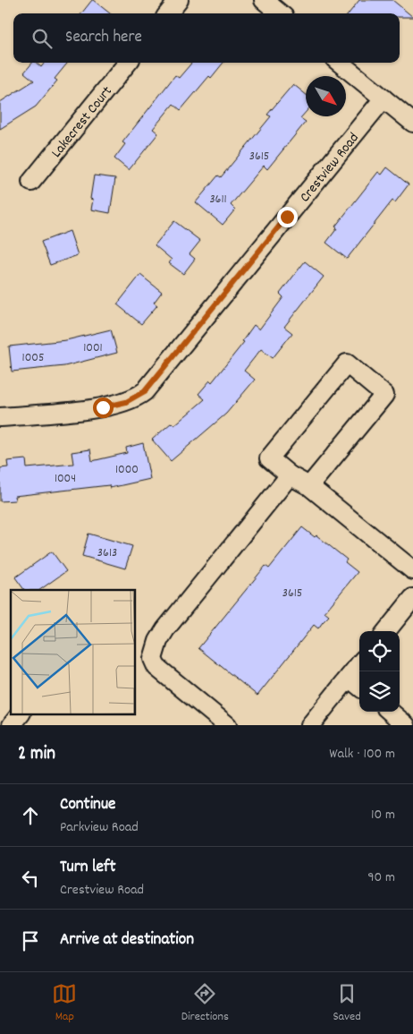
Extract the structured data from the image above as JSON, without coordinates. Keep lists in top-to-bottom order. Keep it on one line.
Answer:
{"streets":{"street":["Lakecrest Court","Crestview Road"]},"house_numbers":["3615","3611","1001","1005","1000","1004","3613","3615"],"north":"bottom right","page":{"search":"Search here","heading":["2 min","Walk · 100 m"],"list":[["Continue","Parkview Road","10 m"],["Turn left","Crestview Road","90 m"],"Arrive at destination"],"nav":["Map","Directions","Saved"]}}
